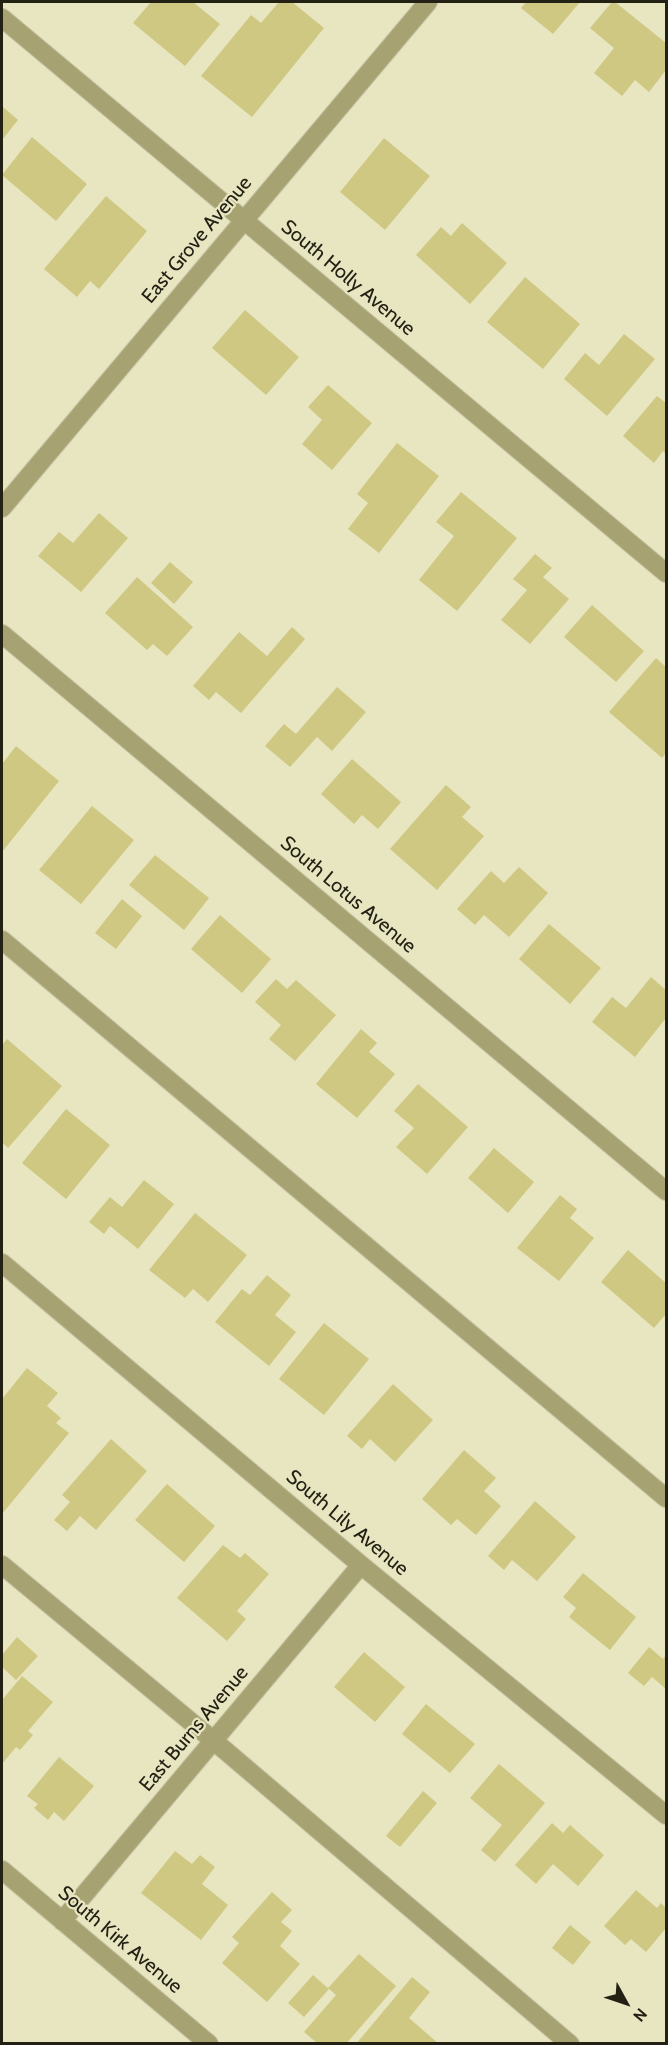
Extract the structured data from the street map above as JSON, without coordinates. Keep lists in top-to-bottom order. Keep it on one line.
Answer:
{"streets":{"street":["East Grove Avenue","South Holly Avenue","South Lotus Avenue","South Lily Avenue","East Burns Avenue","South Kirk Avenue"]},"crossings":[["East Grove Avenue","South Holly Avenue"],["South Lily Avenue","East Burns Avenue"],["East Burns Avenue","South Kirk Avenue"]],"north":"bottom right"}
